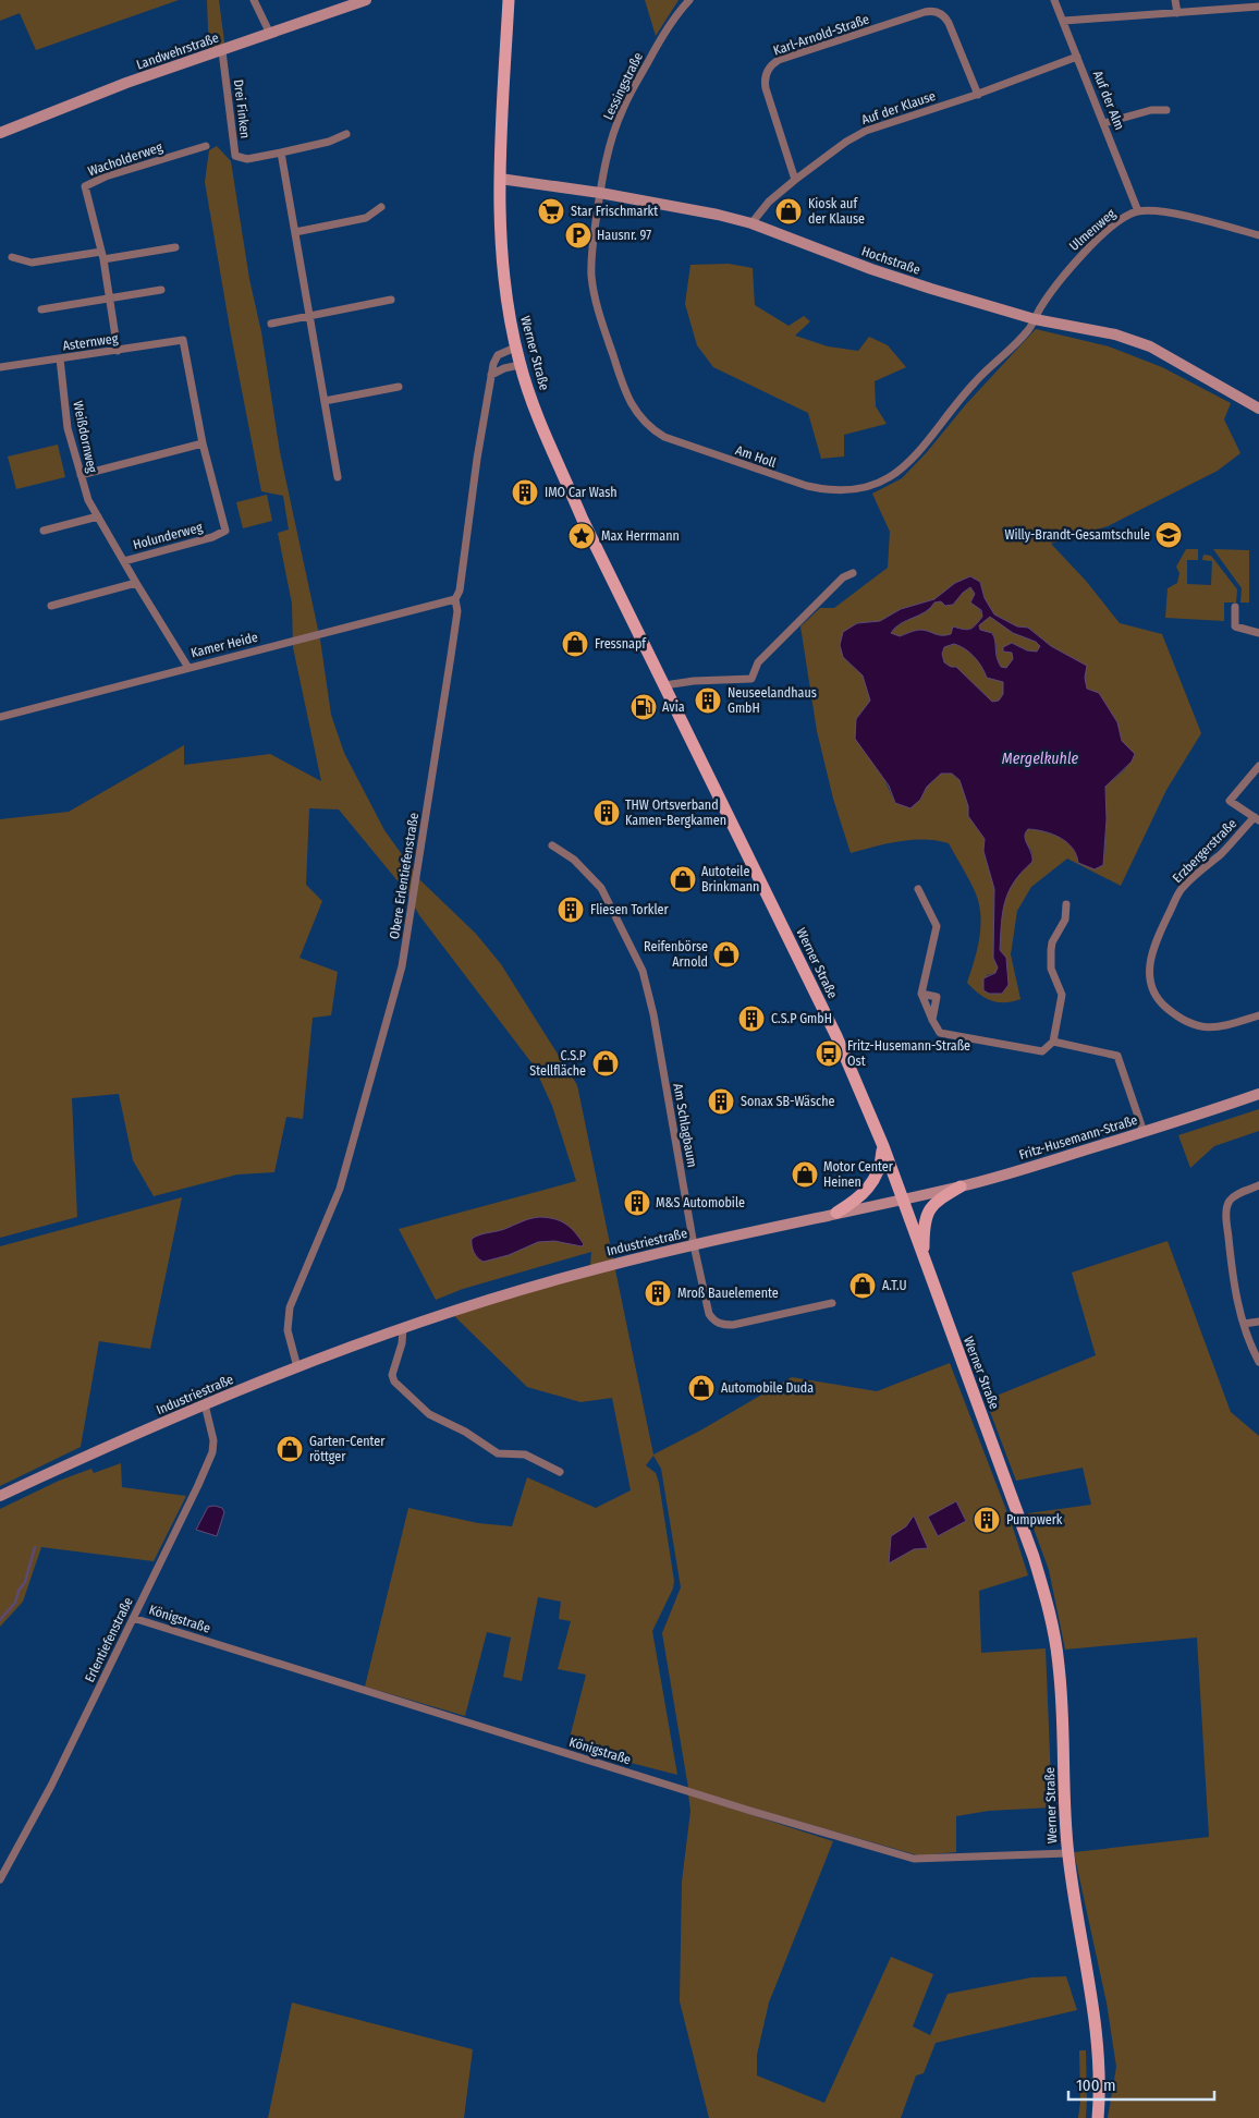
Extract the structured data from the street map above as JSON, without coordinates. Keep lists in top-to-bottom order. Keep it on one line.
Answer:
{"streets":{"main road":["Werner Straße"],"street":["Karl-Arnold-Straße","Landwehrstraße","Lessingstraße","Auf der Alm","Auf der Klause","Drei Finken","Wacholderweg","Ulmenweg","Hochstraße","Asternweg","Weißdornweg","Am Holl","Holunderweg","Kamer Heide","Erzbergerstraße","Obere Erlentiefenstraße","Am Schlagbaum","Fritz-Husemann-Straße","Industriestraße","Königstraße","Erlentiefenstraße"]},"crossings":[["Karl-Arnold-Straße","Auf der Klause"],["Landwehrstraße","Drei Finken"],["Lessingstraße","Hochstraße"],["Lessingstraße","Am Holl"],["Auf der Alm","Auf der Klause"],["Auf der Alm","Ulmenweg"],["Auf der Klause","Hochstraße"],["Wacholderweg","Asternweg"],["Ulmenweg","Hochstraße"],["Ulmenweg","Am Holl"],["Hochstraße","Werner Straße"],["Hochstraße","Am Holl"],["Asternweg","Weißdornweg"],["Asternweg","Holunderweg"],["Werner Straße","Obere Erlentiefenstraße"],["Werner Straße","Fritz-Husemann-Straße"],["Werner Straße","Industriestraße"],["Werner Straße","Königstraße"],["Weißdornweg","Holunderweg"],["Weißdornweg","Kamer Heide"],["Kamer Heide","Obere Erlentiefenstraße"],["Obere Erlentiefenstraße","Industriestraße"],["Am Schlagbaum","Industriestraße"],["Fritz-Husemann-Straße","Industriestraße"],["Industriestraße","Erlentiefenstraße"],["Königstraße","Erlentiefenstraße"]],"water":["Mergelkuhle"],"places":{"supermarket":["Star Frischmarkt"],"shop":["Kiosk auf der Klause","Fressnapf","Autoteile Brinkmann","Reifenbörse Arnold","C.S.P Stellfläche","Motor Center Heinen","A.T.U","Automobile Duda","Garten-Center röttger"],"parking":["Hausnr. 97"],"building":["IMO Car Wash","Neuseelandhaus GmbH","THW Ortsverband Kamen-Bergkamen","Fliesen Torkler","C.S.P GmbH","Sonax SB-Wäsche","M&S Automobile","Mroß Bauelemente","Pumpwerk"],"school or university":["Willy-Brandt-Gesamtschule"],"place":["Max Herrmann"],"fuel station":["Avia"],"bus stop":["Fritz-Husemann-Straße Ost"]},"scale_bar":"100 m"}
